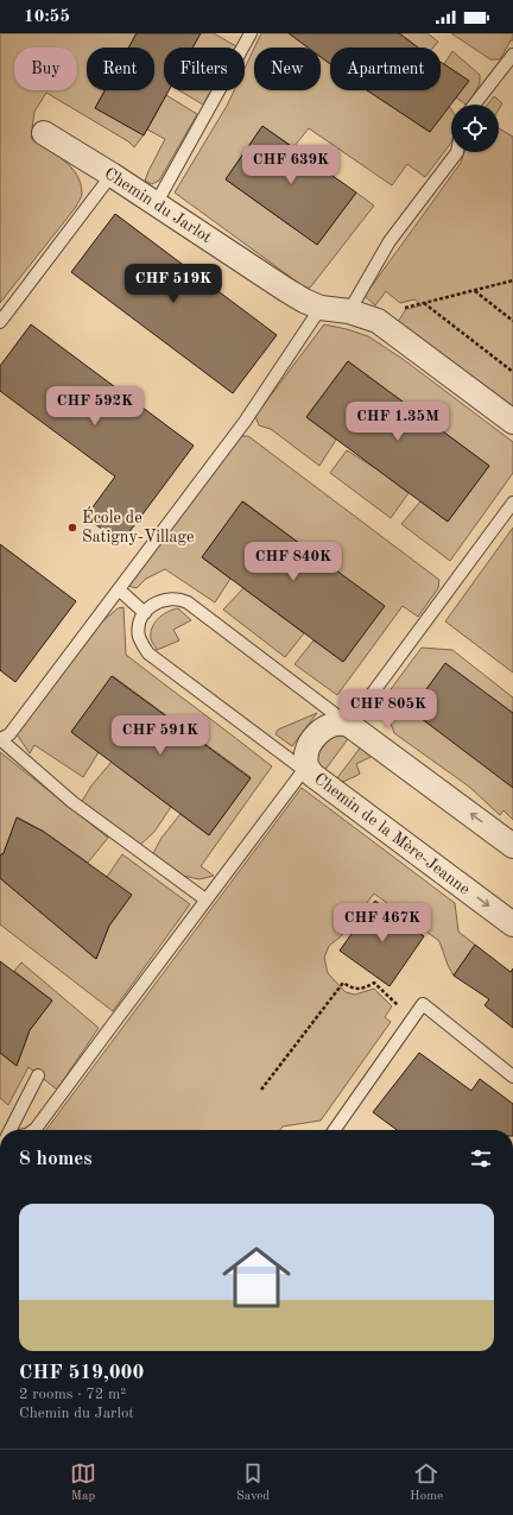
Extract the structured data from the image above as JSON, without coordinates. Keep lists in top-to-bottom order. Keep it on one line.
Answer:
{"streets":{"street":["Chemin du Jarlot","Chemin de la Mère-Jeanne"]},"places":["École de Satigny-Village"],"page":{"status":"10:55","chip":["Buy","Rent","Filters","New","Apartment"],"price":["CHF 639K","CHF 519K","CHF 592K","CHF 1.35M","CHF 840K","CHF 805K","CHF 591K","CHF 467K"],"heading":"8 homes","list":[{"name":"CHF 519,000","note":"2 rooms · 72 m² · Chemin du Jarlot"}],"tabs":["Map","Saved","Home"]}}
